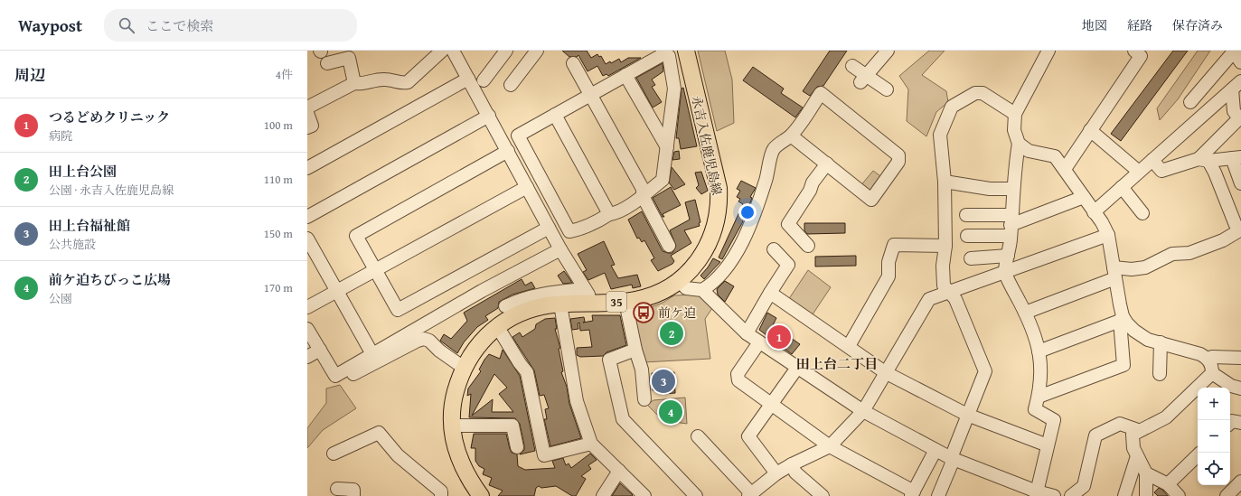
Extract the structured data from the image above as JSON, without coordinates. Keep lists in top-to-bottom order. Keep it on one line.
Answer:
{"streets":{"main road":["永吉入佐鹿児島線","35"]},"districts":["田上台二丁目"],"places":{"bus stop":["前ケ迫"]},"page":{"header":"Waypost","search":"ここで検索","nav":["地図","経路","保存済み"],"heading":["周辺","4件"],"list":[{"mark":"1","name":"つるどめクリニック","note":"病院","value":"100 m"},{"mark":"2","name":"田上台公園","note":"公園 · 永吉入佐鹿児島線","value":"110 m"},{"mark":"3","name":"田上台福祉館","note":"公共施設","value":"150 m"},{"mark":"4","name":"前ケ迫ちびっこ広場","note":"公園","value":"170 m"}],"pins":["2","1","3","4"],"map_buttons":["+","−"]}}
